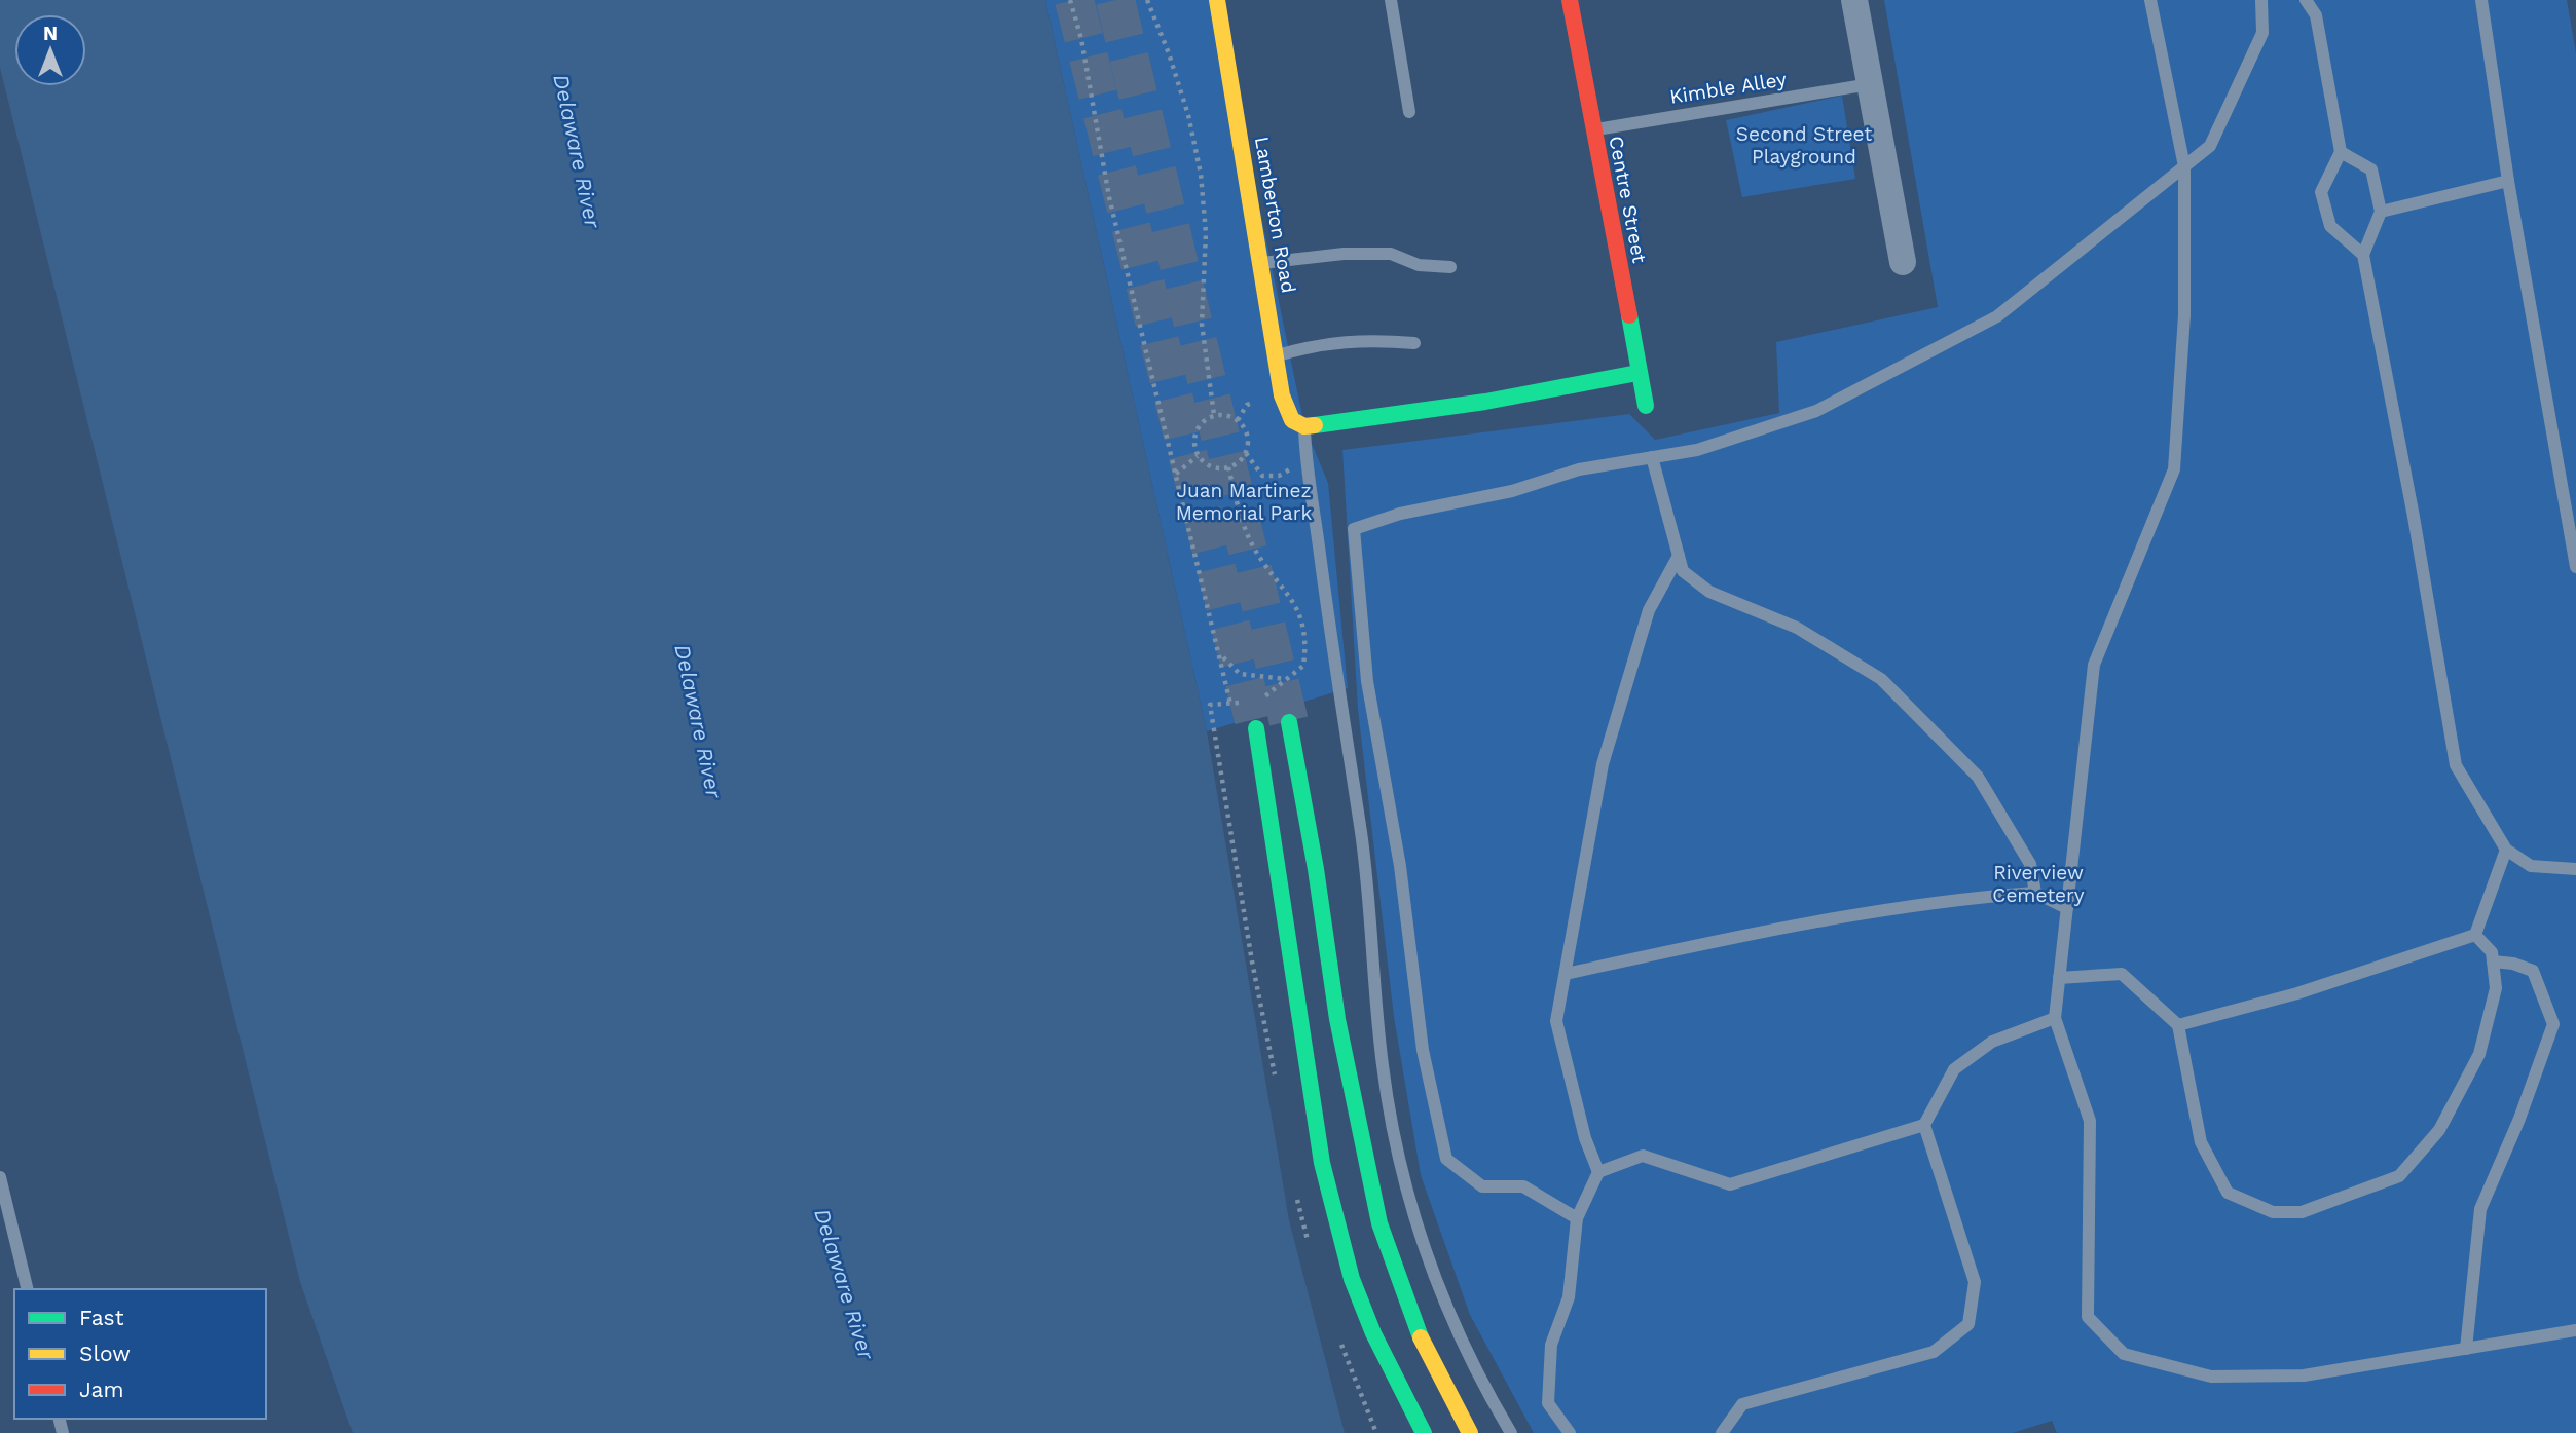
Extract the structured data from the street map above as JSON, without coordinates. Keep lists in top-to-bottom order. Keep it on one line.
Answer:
{"streets":{"main road":["Centre Street","Lamberton Road"],"lane":["Kimble Alley"]},"crossings":[["Kimble Alley","Centre Street"]],"water":["Delaware River"],"parks":["Second Street Playground","Juan Martinez Memorial Park","Riverview Cemetery"],"legend":["Fast","Slow","Jam"],"north":"top"}
